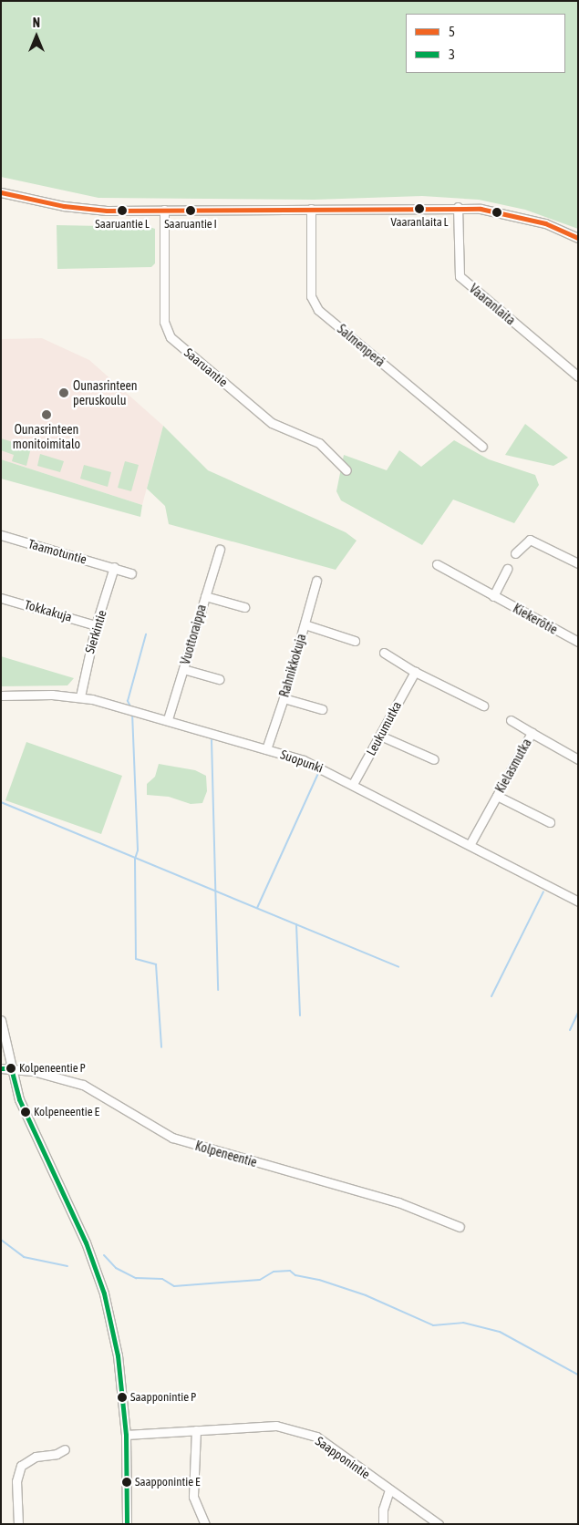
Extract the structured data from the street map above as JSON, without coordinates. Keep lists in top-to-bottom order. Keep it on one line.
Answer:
{"streets":{"street":["Vaaranlaita","Salmenperä","Saaruantie","Taamotuntie","Tokkakuja","Kiekerötie","Sierkintie","Vuottoraippa","Rahnikkokuja","Leukumutka","Suopunki","Kielasmutka","Kolpeneentie","Saapponintie"]},"crossings":[["Taamotuntie","Sierkintie"],["Tokkakuja","Sierkintie"],["Sierkintie","Suopunki"],["Vuottoraippa","Suopunki"],["Rahnikkokuja","Suopunki"],["Leukumutka","Suopunki"],["Suopunki","Kielasmutka"]],"places":["Vaaranlaita L","Saaruantie L","Saaruantie I","Ounasrinteen peruskoulu","Ounasrinteen monitoimitalo","Kolpeneentie P","Kolpeneentie E","Saapponintie P","Saapponintie E"],"lines":["transit line 5","transit line 3"],"legend":["5","3"],"north":"top"}
